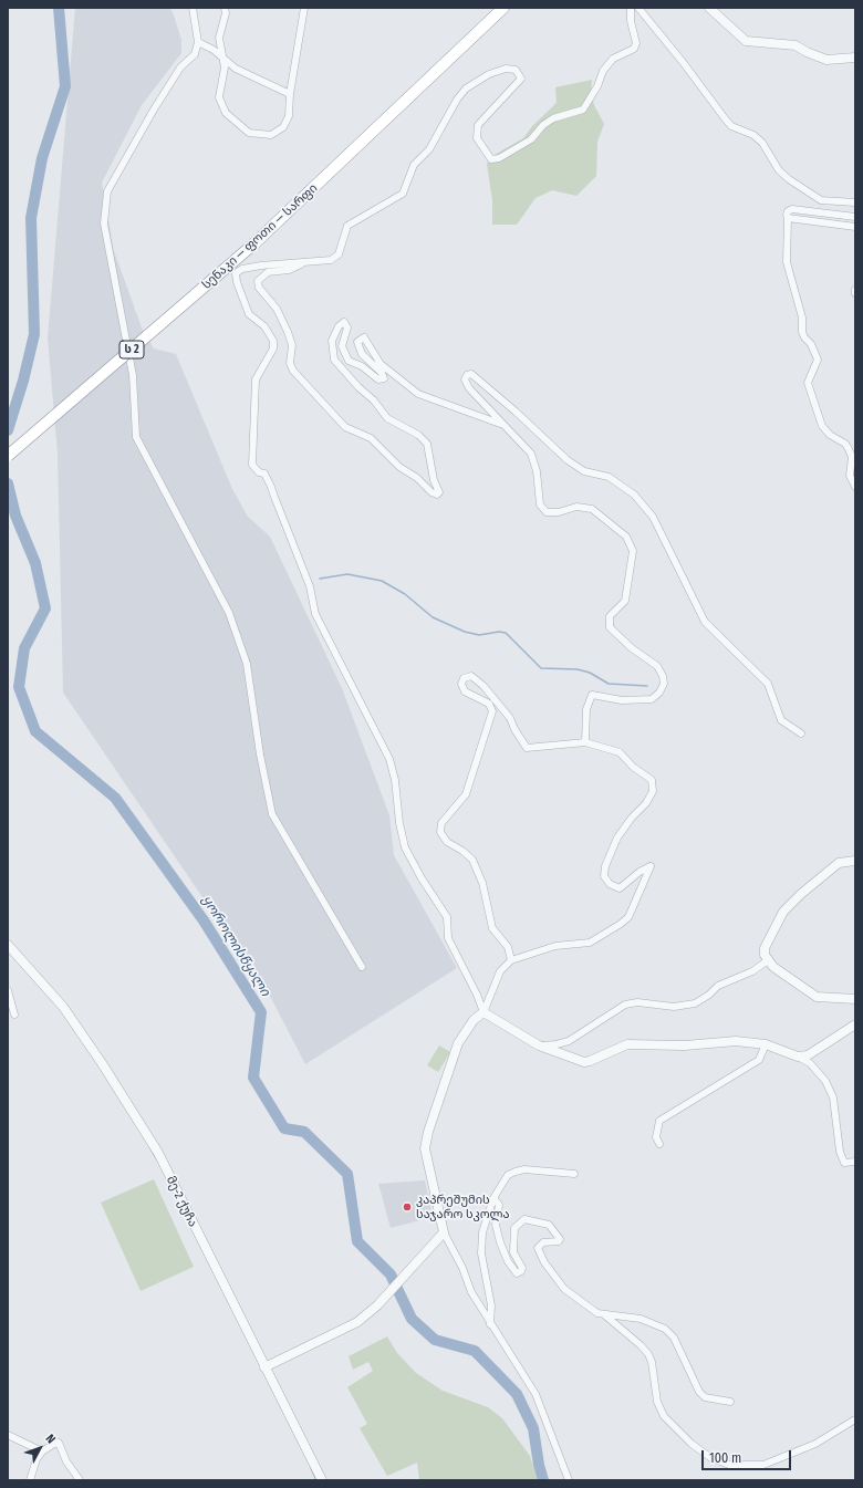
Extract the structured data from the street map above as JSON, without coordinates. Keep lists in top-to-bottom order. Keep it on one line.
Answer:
{"streets":{"highway":["სენაკი — ფოთი — სარფი","ს 2"],"street":["მე-2 ქუჩა"]},"water":["ყოროლისწყალი"],"places":["კაპრეშუმის საჯარო სკოლა"],"scale_bar":"100 m","north":"top right"}
